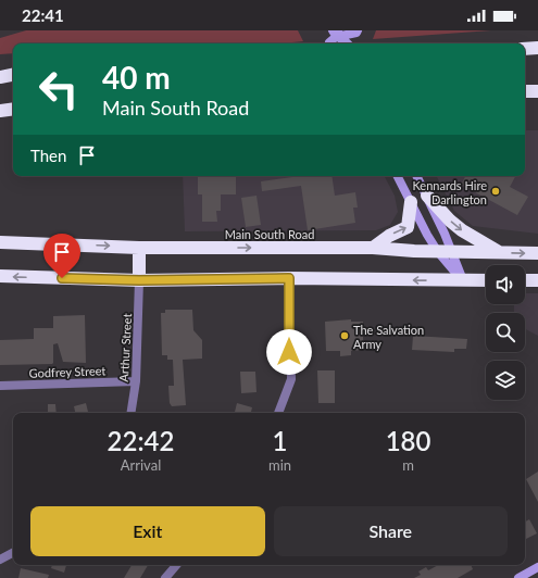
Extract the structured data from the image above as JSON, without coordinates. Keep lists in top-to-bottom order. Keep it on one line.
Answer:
{"streets":{"highway":["Main South Road"],"street":["Arthur Street","Godfrey Street"]},"crossings":[["Arthur Street","Godfrey Street"]],"places":["Kennards Hire Darlington","The Salvation Army"],"page":{"status":"22:41","turn":["40 m","Main South Road"],"then":"Then","eta":["22:42","Arrival","1","min","180","m"],"buttons":["Exit","Share"]}}
